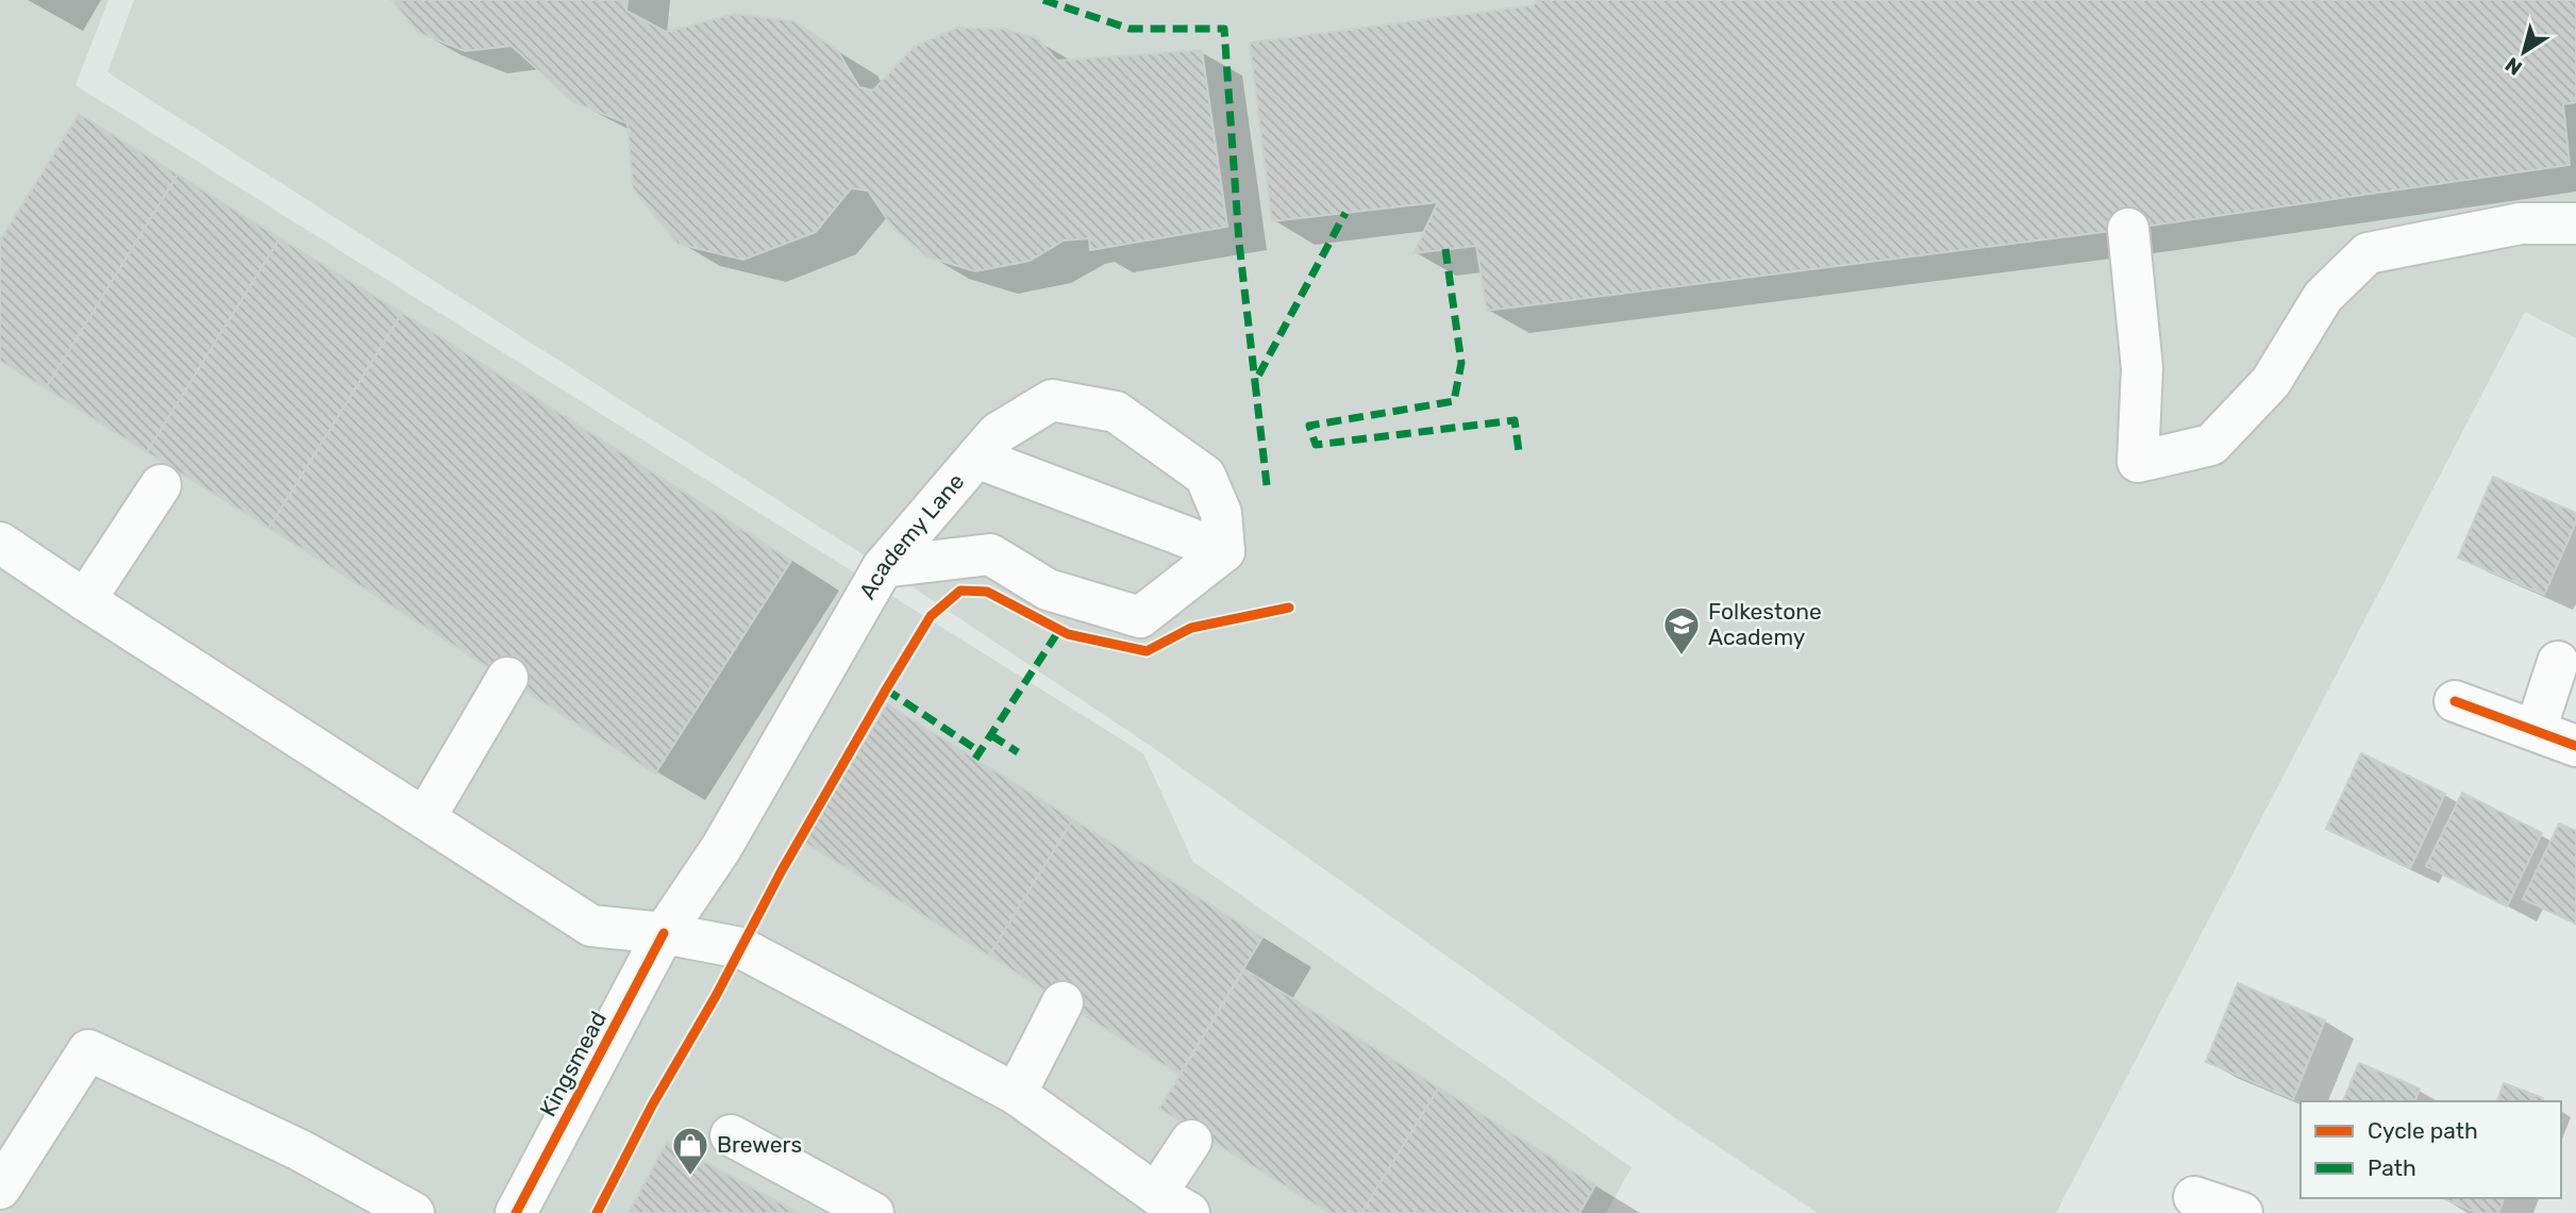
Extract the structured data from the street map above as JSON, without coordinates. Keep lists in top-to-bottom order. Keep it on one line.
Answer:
{"streets":{"street":["Academy Lane","Kingsmead"]},"crossings":[["Academy Lane","Kingsmead"]],"places":{"school or university":["Folkestone Academy"],"shop":["Brewers"]},"legend":["Cycle path","Path"],"north":"bottom left"}
